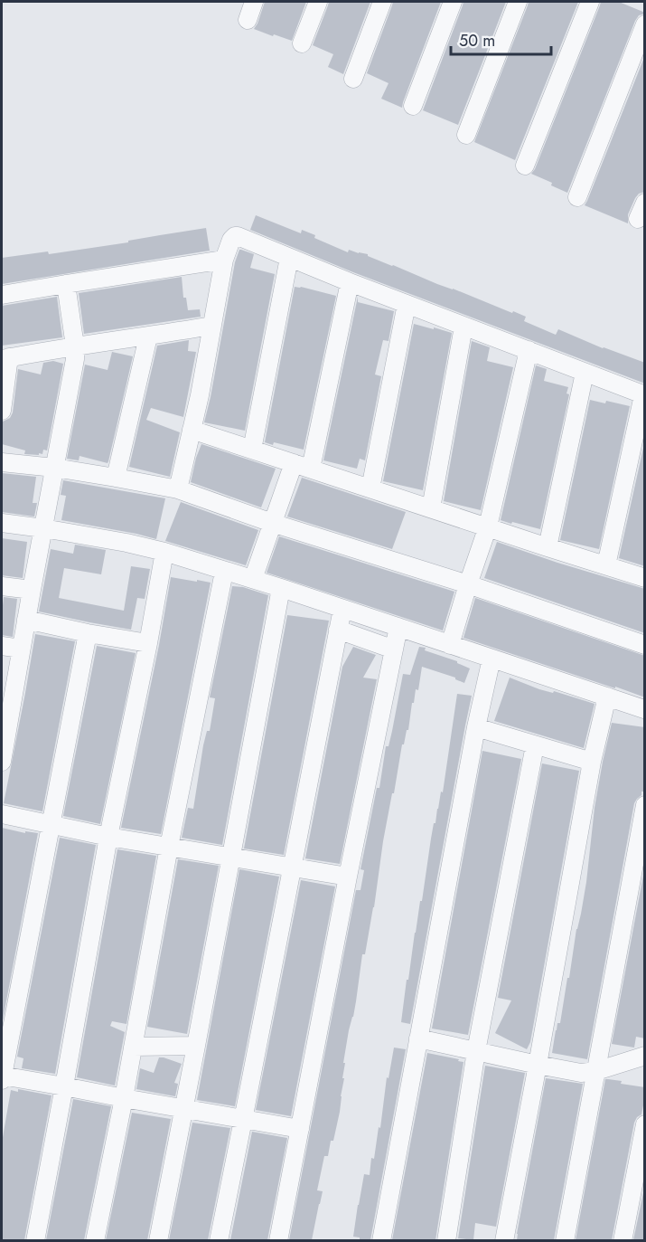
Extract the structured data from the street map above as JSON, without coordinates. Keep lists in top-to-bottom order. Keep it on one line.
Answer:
{"scale_bar":"50 m"}
